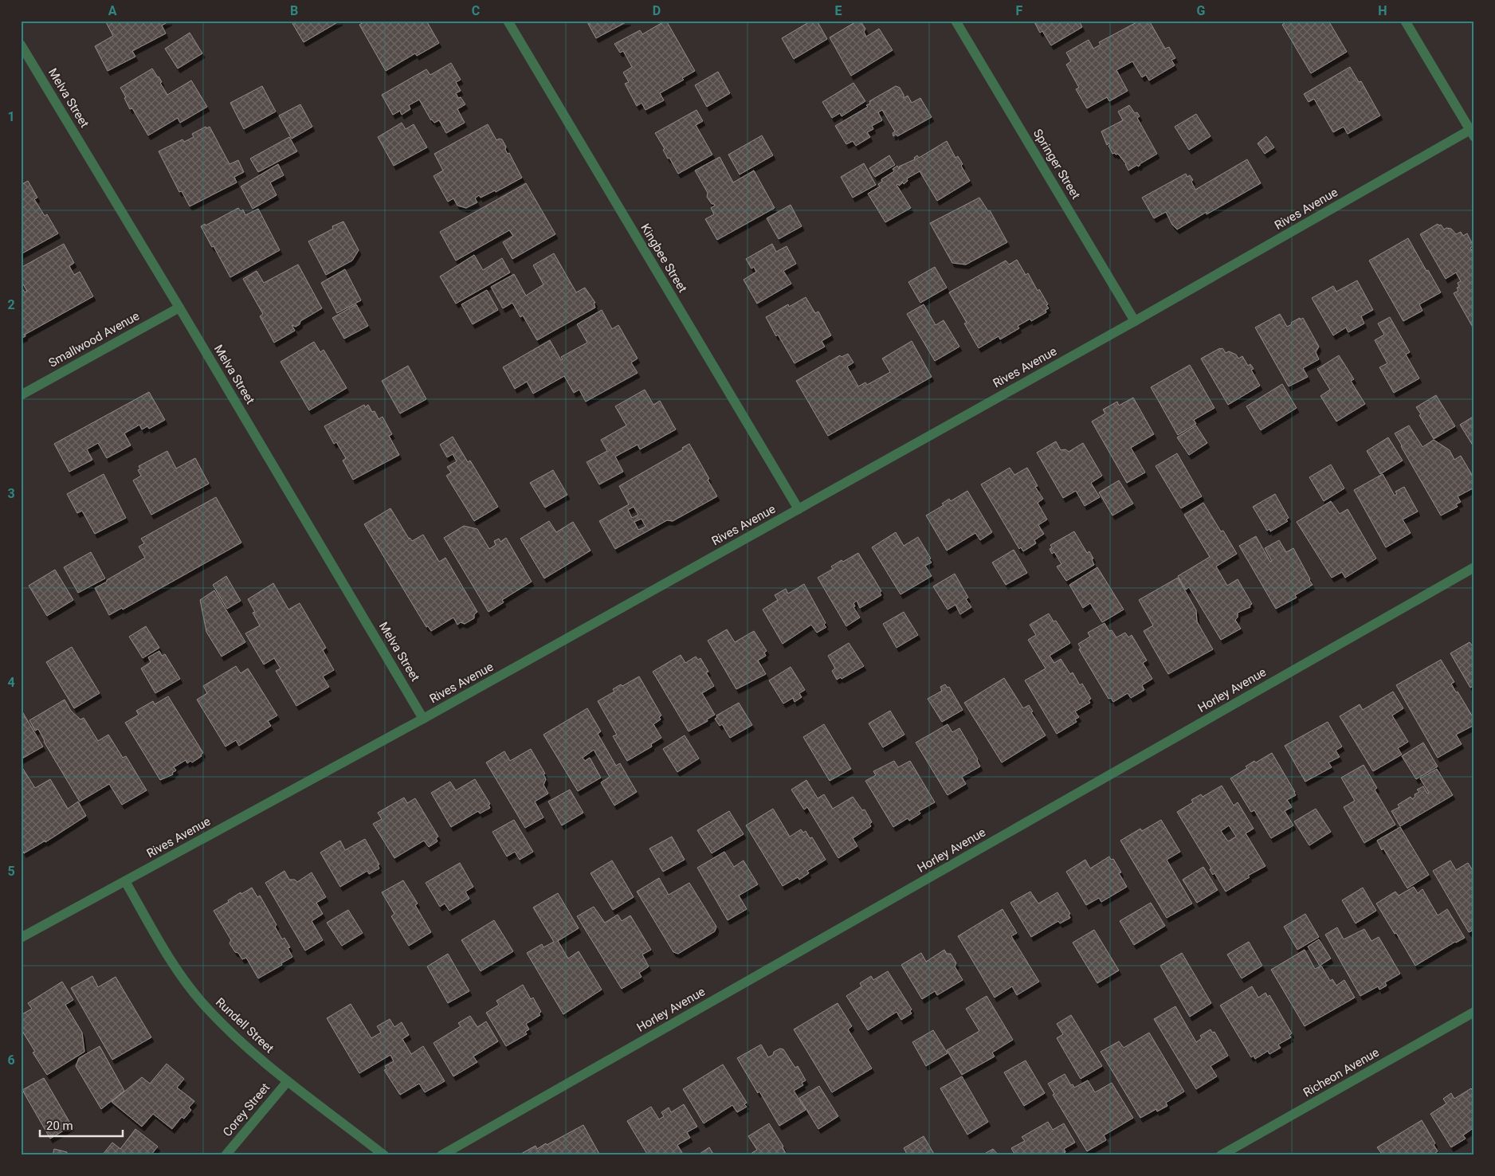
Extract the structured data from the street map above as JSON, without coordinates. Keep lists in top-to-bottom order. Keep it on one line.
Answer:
{"streets":{"street":["Melva Street","Springer Street","Rives Avenue","Kingbee Street","Smallwood Avenue","Horley Avenue","Rundell Street","Richeon Avenue","Corey Street"]},"crossings":[["Melva Street","Rives Avenue"],["Melva Street","Smallwood Avenue"],["Springer Street","Rives Avenue"],["Rives Avenue","Kingbee Street"],["Rives Avenue","Rundell Street"],["Rundell Street","Corey Street"]],"scale_bar":"20 m","grid":{"columns":["A","B","C","D","E","F","G","H"],"rows":["1","2","3","4","5","6"]}}
